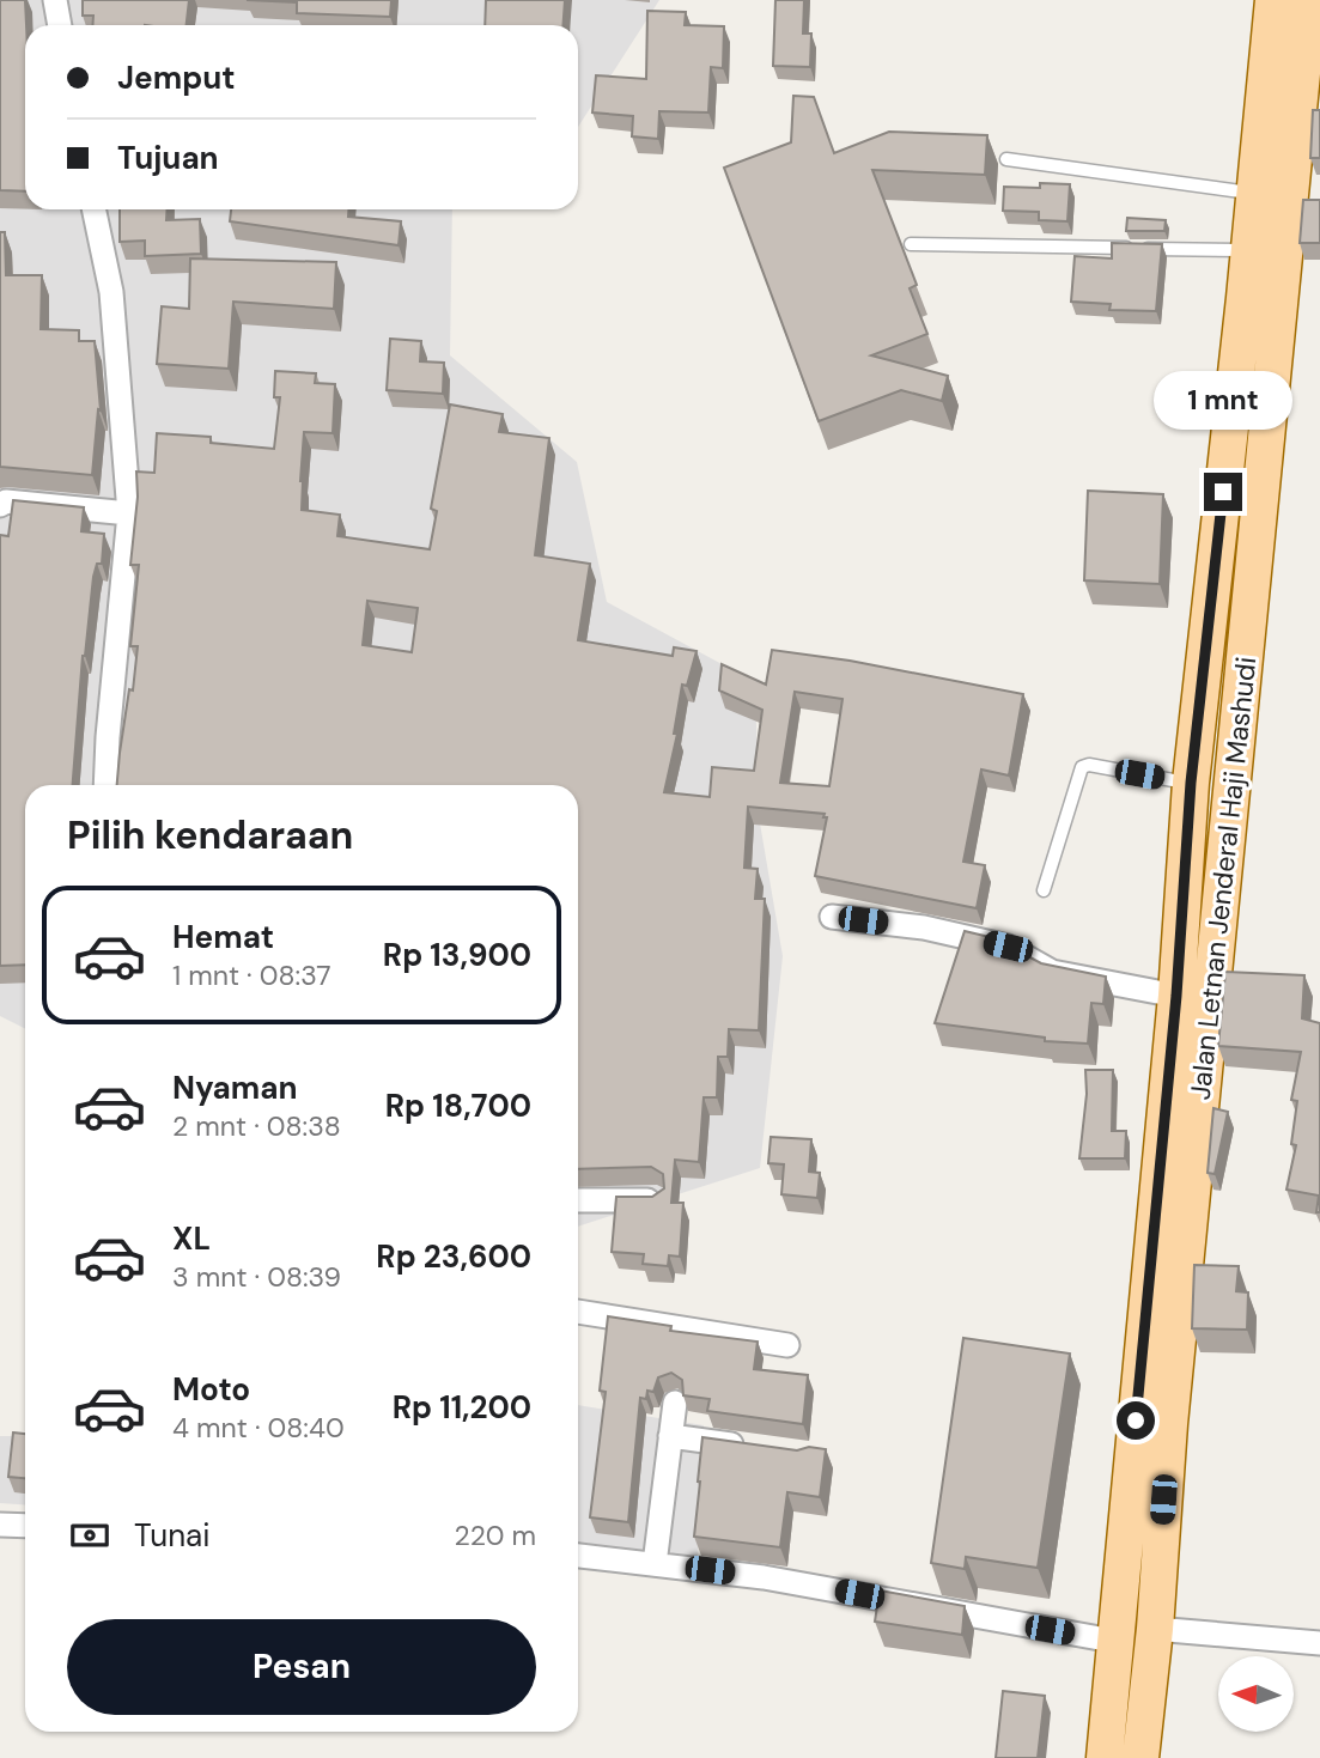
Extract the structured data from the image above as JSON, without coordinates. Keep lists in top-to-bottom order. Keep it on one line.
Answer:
{"streets":{"main road":["Jalan Letnan Jenderal Haji Mashudi"]},"north":"left","page":{"banner":["Jemput","Tujuan"],"bubble":"1 mnt","heading":"Pilih kendaraan","list":[{"name":"Hemat","note":"1 mnt · 08:37","value":"Rp 13,900"},{"name":"Nyaman","note":"2 mnt · 08:38","value":"Rp 18,700"},{"name":"XL","note":"3 mnt · 08:39","value":"Rp 23,600"},{"name":"Moto","note":"4 mnt · 08:40","value":"Rp 11,200"}],"pay":["Tunai","220 m"],"buttons":"Pesan"}}
